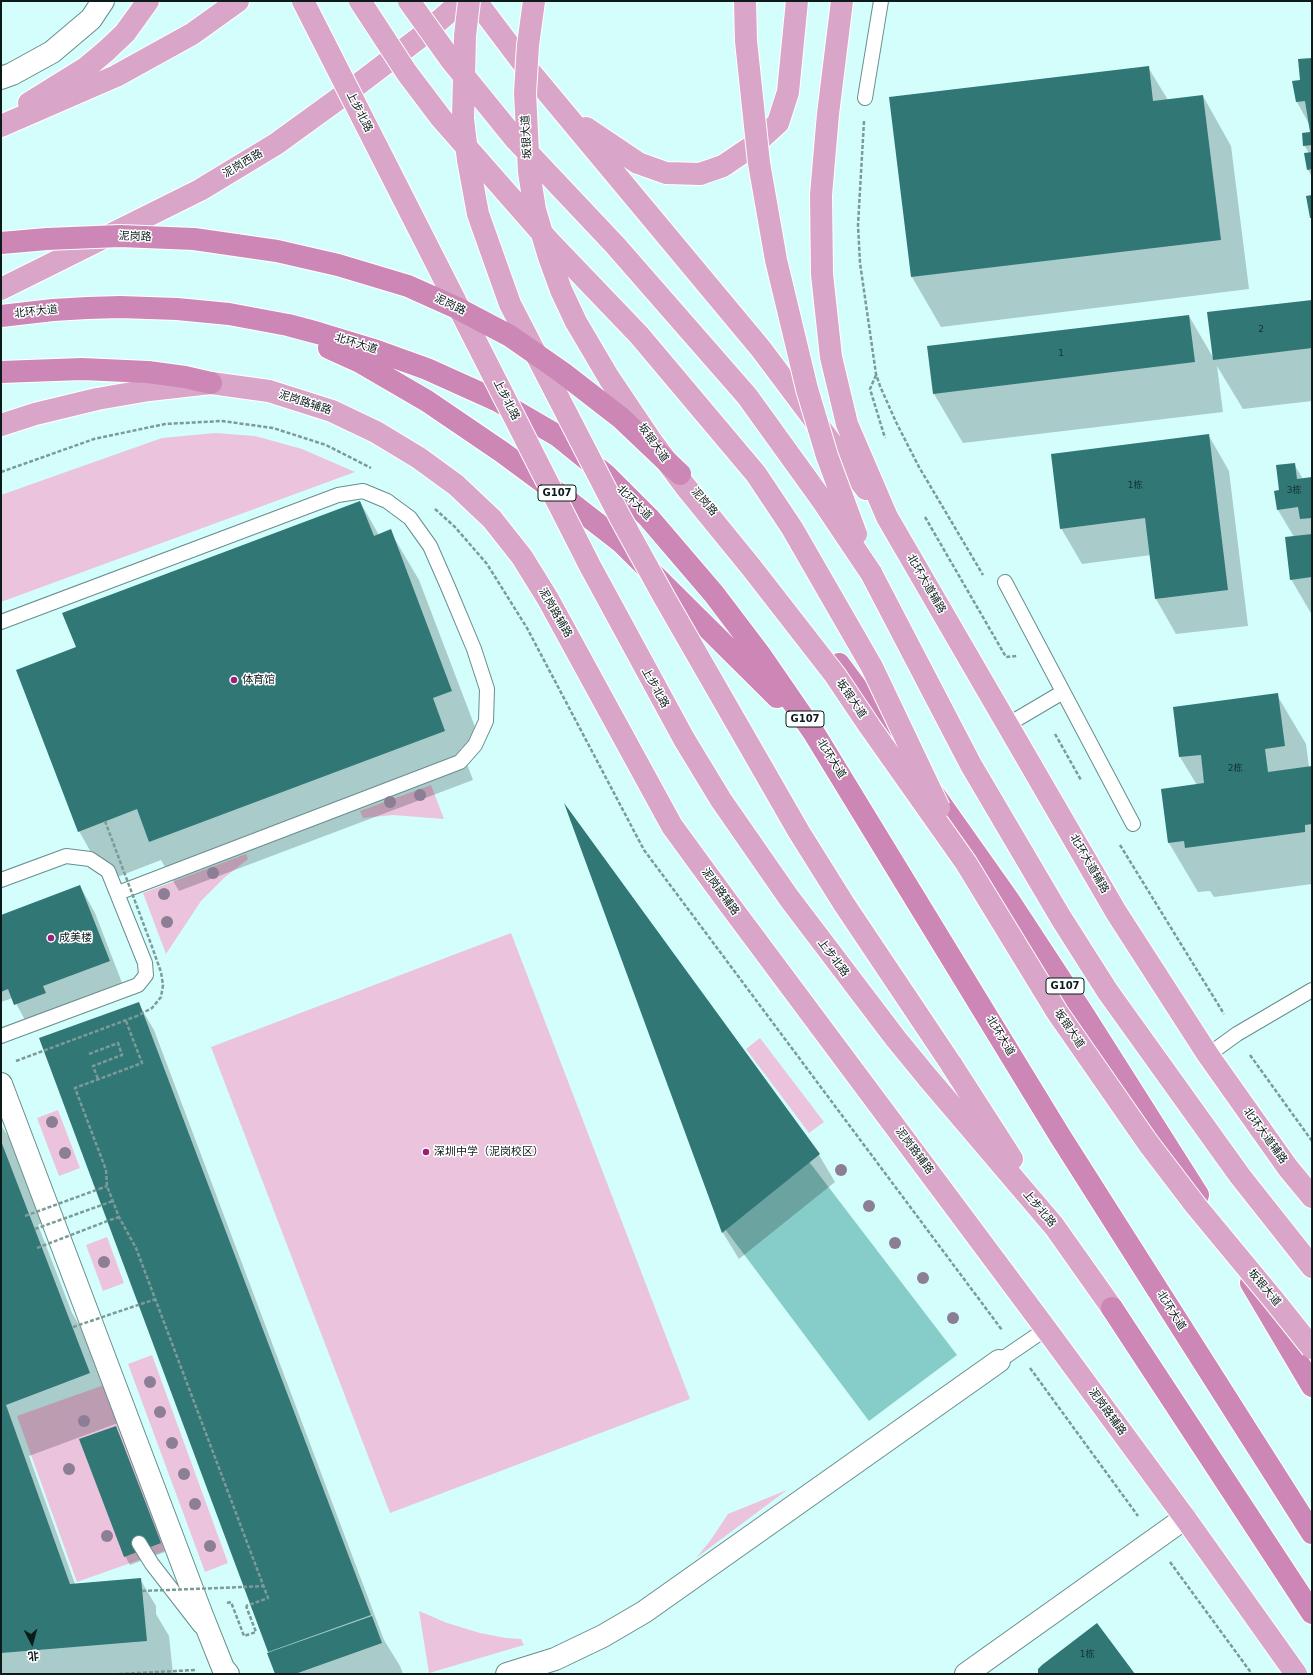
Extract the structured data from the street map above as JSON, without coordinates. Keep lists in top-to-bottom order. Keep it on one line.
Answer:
{"streets":{"highway":["泥岗路","北环大道","G107"],"main road":["上步北路","坂银大道","泥岗西路","泥岗路辅路","北环大道辅路"]},"crossings":[["北环大道","G107"]],"places":["体育馆","成美楼","深圳中学（泥岗校区）"],"house_numbers":["2","1","1栋","3栋","2栋","1栋"],"north":"bottom"}
